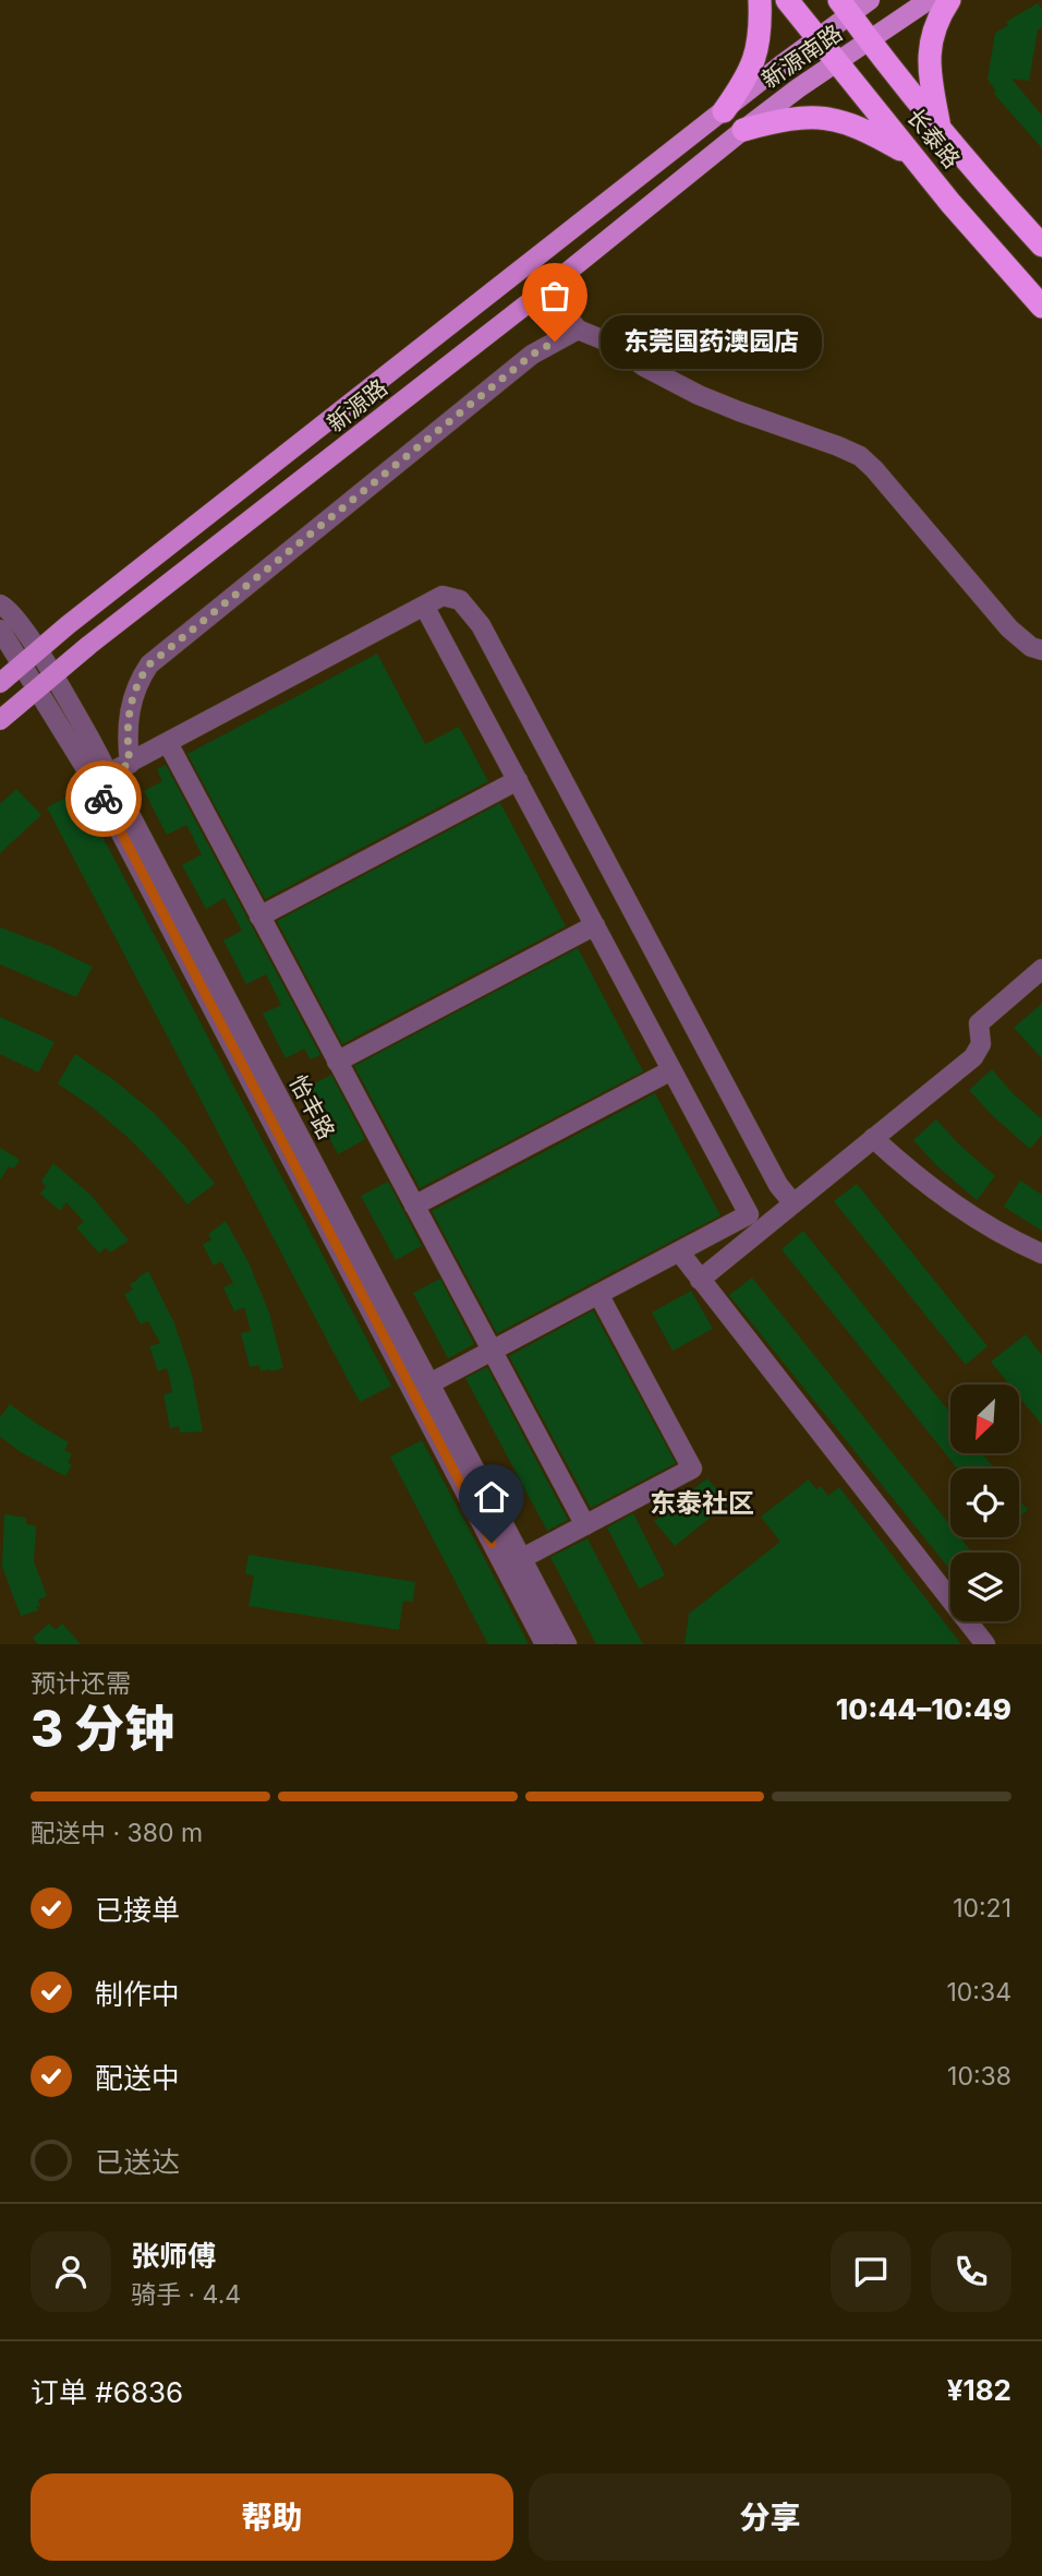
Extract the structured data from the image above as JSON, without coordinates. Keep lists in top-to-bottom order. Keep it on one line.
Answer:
{"streets":{"highway":["长泰路"],"main road":["新源南路","新源路"],"street":["怡丰路"]},"crossings":[["新源南路","长泰路"],["新源南路","新源路"],["新源路","怡丰路"]],"districts":["东泰社区"],"places":["东莞国药澳园店"],"north":"bottom left","page":{"bubble":"东莞国药澳园店","heading":["3 分钟","预计还需","10:44–10:49"],"panel":["张师傅","骑手 · 4.4","订单 #6836","¥182"],"bar":"配送中 · 380 m","list":[["已接单","10:21"],["制作中","10:34"],["配送中","10:38"],"已送达"],"buttons":["帮助","分享"]}}
